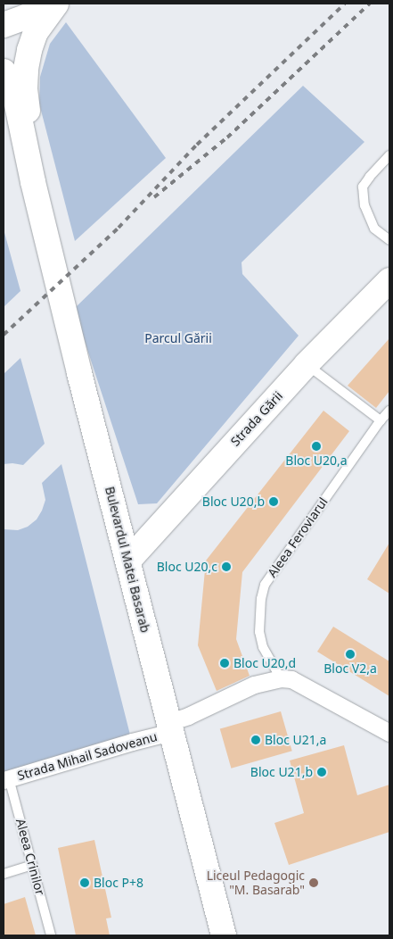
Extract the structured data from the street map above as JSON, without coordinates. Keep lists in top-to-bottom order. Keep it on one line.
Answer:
{"streets":{"main road":["Strada Gării","Bulevardul Matei Basarab"],"street":["Strada Mihail Sadoveanu"],"lane":["Aleea Feroviarul","Aleea Crinilor"]},"crossings":[["Strada Gării","Bulevardul Matei Basarab"],["Bulevardul Matei Basarab","Strada Mihail Sadoveanu"],["Strada Mihail Sadoveanu","Aleea Crinilor"]],"parks":["Parcul Gării"],"places":["Bloc U20,a","Bloc U20,b","Bloc U20,c","Bloc V2,a","Bloc U20,d","Bloc U21,a","Bloc U21,b","Bloc P+8","Liceul Pedagogic \"M. Basarab\""]}
